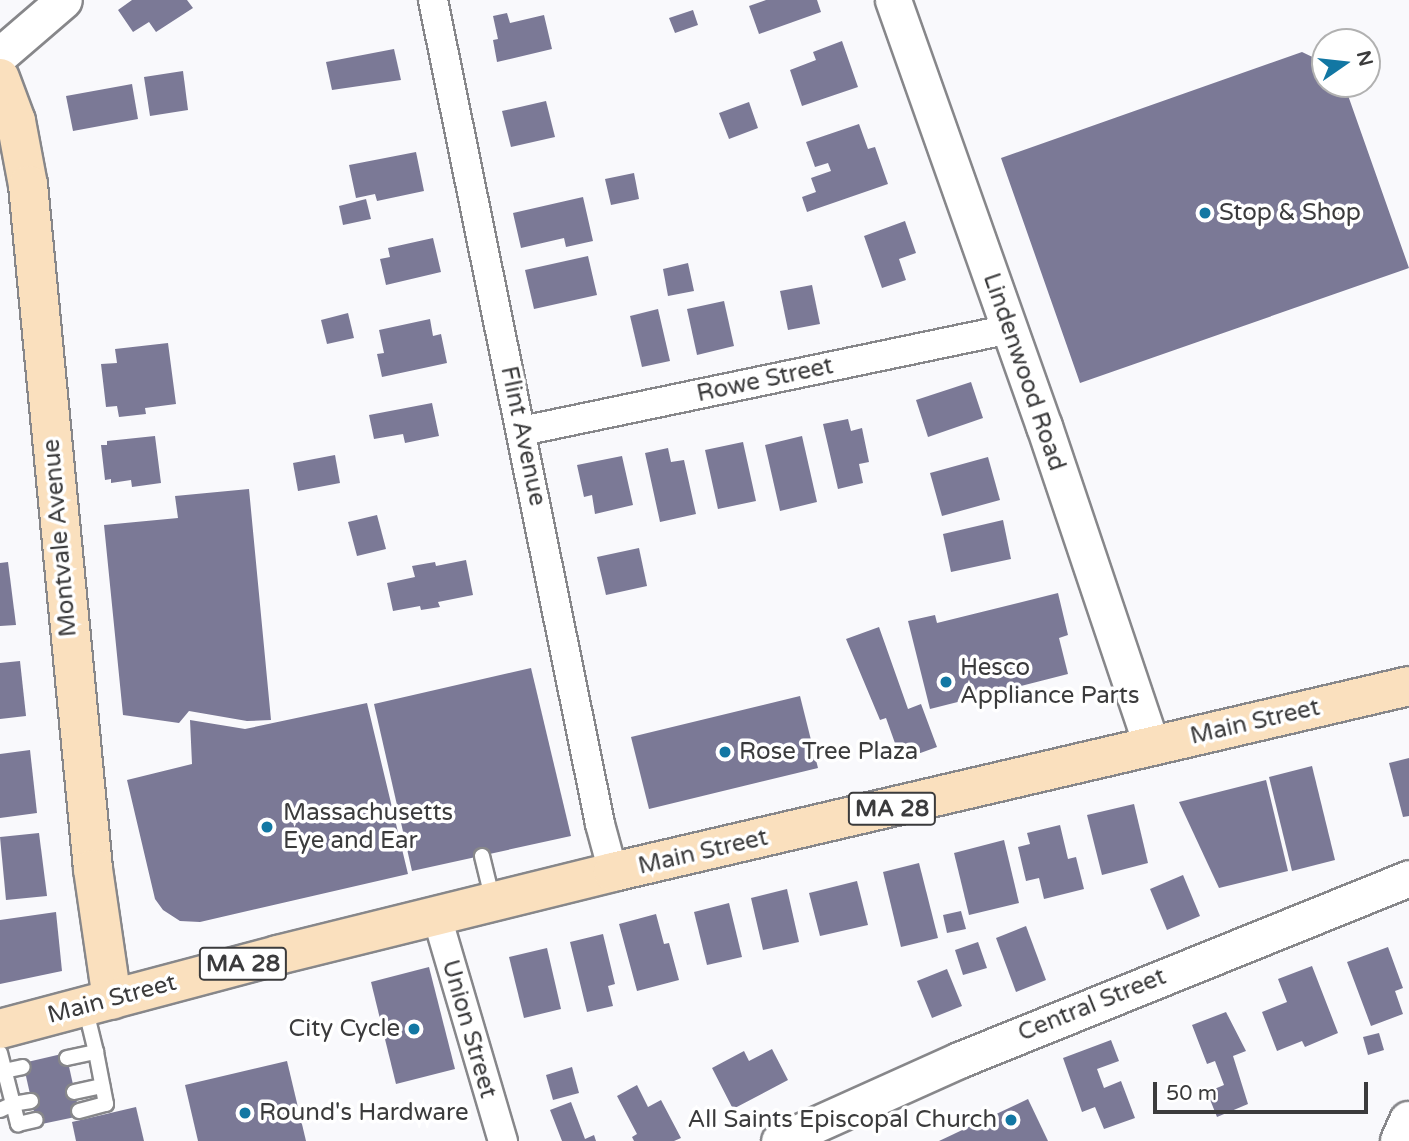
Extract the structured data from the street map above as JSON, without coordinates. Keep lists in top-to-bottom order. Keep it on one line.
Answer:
{"streets":{"main road":["Montvale Avenue","Main Street","MA 28"],"street":["Lindenwood Road","Rowe Street","Flint Avenue","Central Street","Union Street"]},"crossings":[["Lindenwood Road","Rowe Street"],["Lindenwood Road","Main Street"],["Rowe Street","Flint Avenue"],["Flint Avenue","Main Street"],["Montvale Avenue","Main Street"],["Main Street","Union Street"]],"places":["Stop & Shop","Hesco Appliance Parts","Rose Tree Plaza","Massachusetts Eye and Ear","City Cycle","Round's Hardware","All Saints Episcopal Church"],"scale_bar":"50 m","north":"right"}
